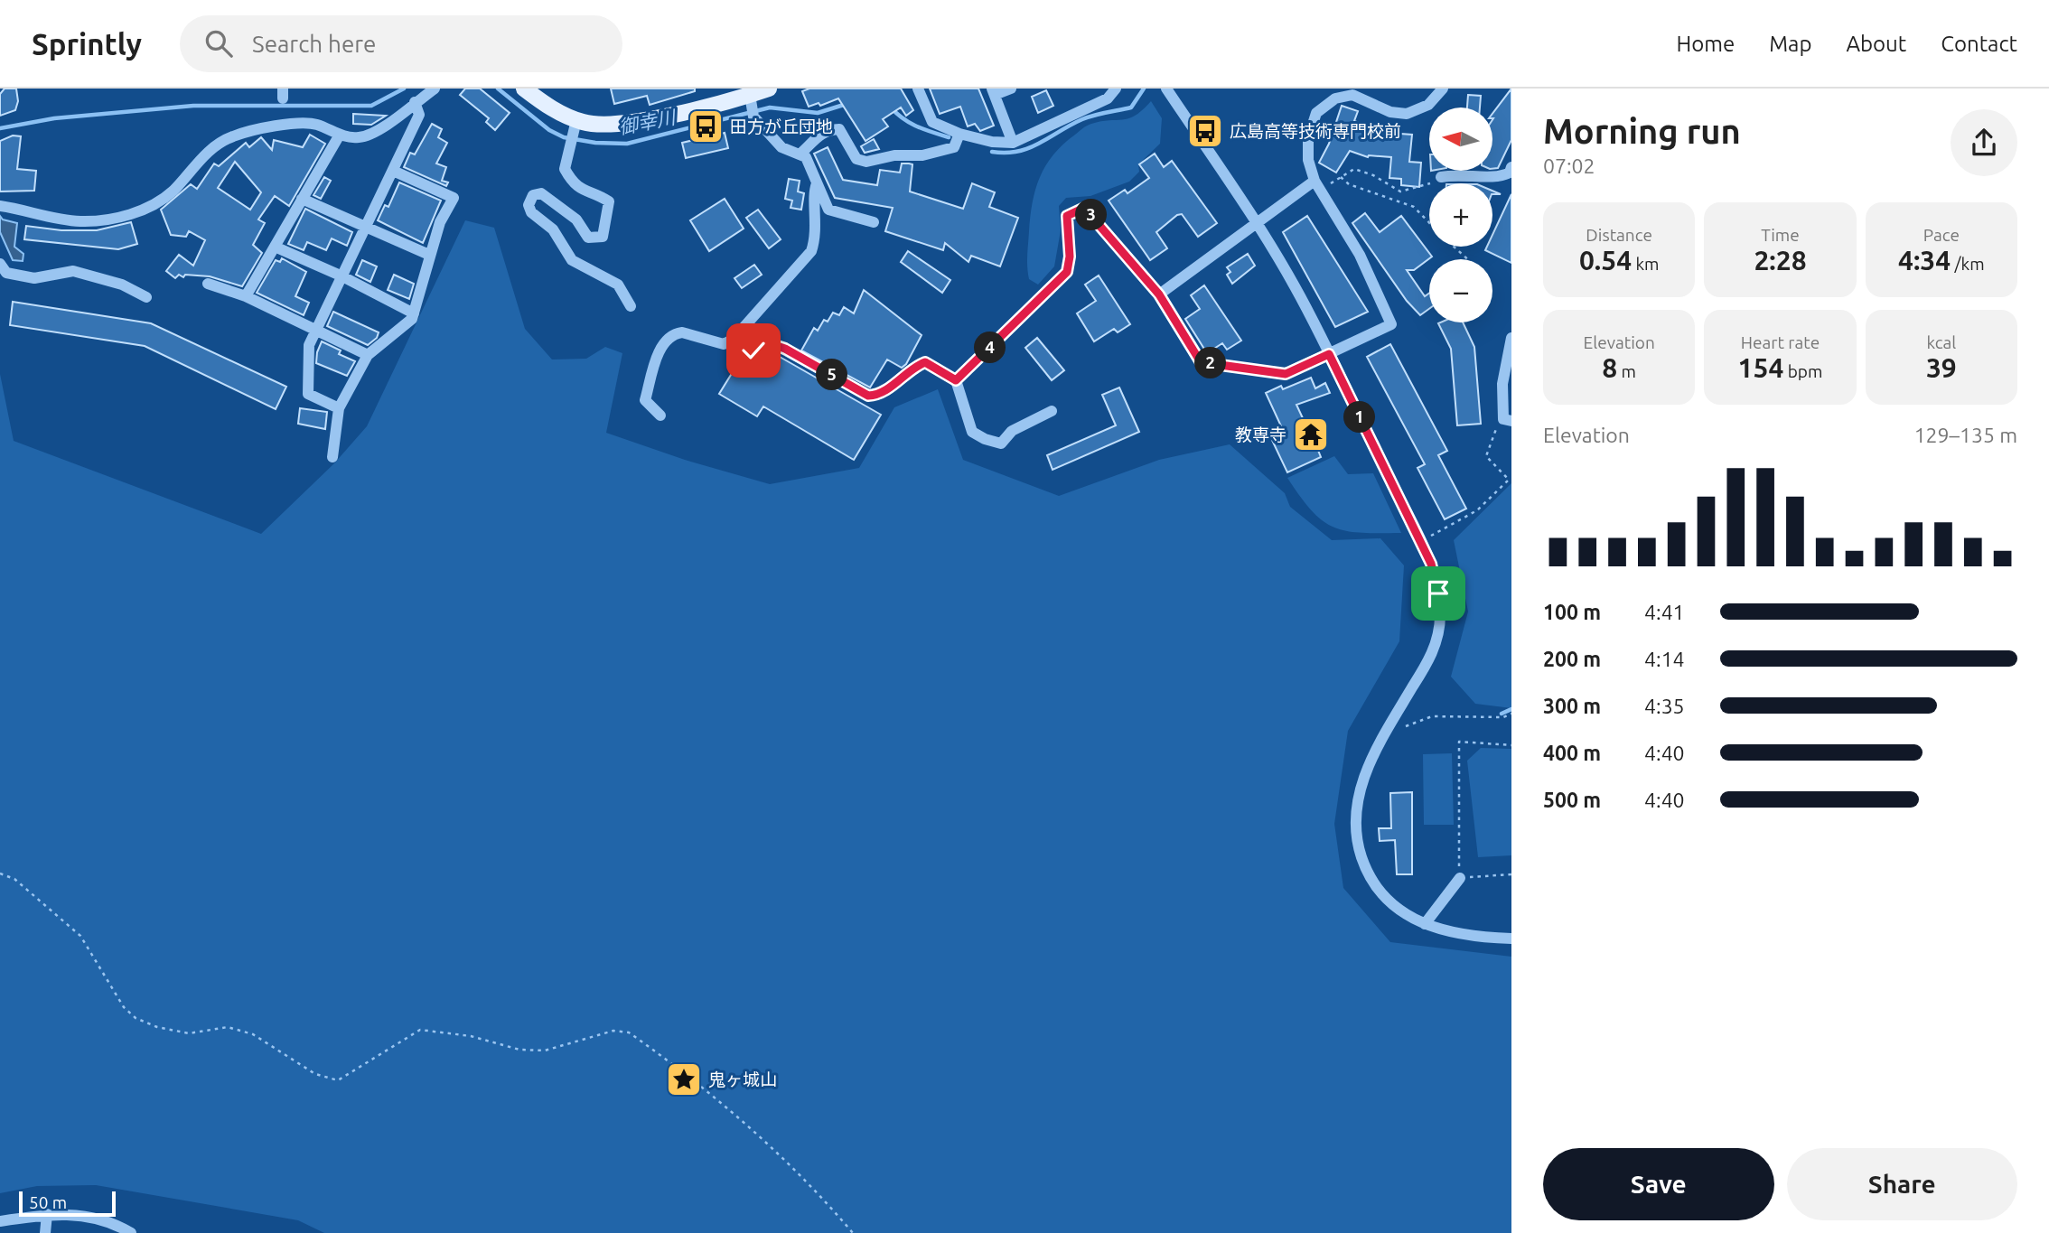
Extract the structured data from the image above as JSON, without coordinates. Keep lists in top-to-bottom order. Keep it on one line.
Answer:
{"water":["御幸川"],"places":{"bus stop":["田方が丘団地","広島高等技術専門校前"],"temple":["教専寺"],"place":["鬼ヶ城山"]},"scale_bar":"50 m","north":"left","page":{"header":"Sprintly","search":"Search here","nav":["Home","Map","About","Contact"],"heading":["Morning run","07:02"],"map_buttons":["+","−"],"stats":[["Distance","0.54 km"],["Time","2:28"],["Pace","4:34 /km"],["Elevation","8 m"],["Heart rate","154 bpm"],["kcal","39"]],"pins":["3","4","2","5","1"],"chart":["Elevation","129–135 m"],"list":[{"name":"100 m","note":"4:41"},{"name":"200 m","note":"4:14"},{"name":"300 m","note":"4:35"},{"name":"400 m","note":"4:40"},{"name":"500 m","note":"4:40"}],"buttons":["Save","Share"],"scale":"50 m"}}
